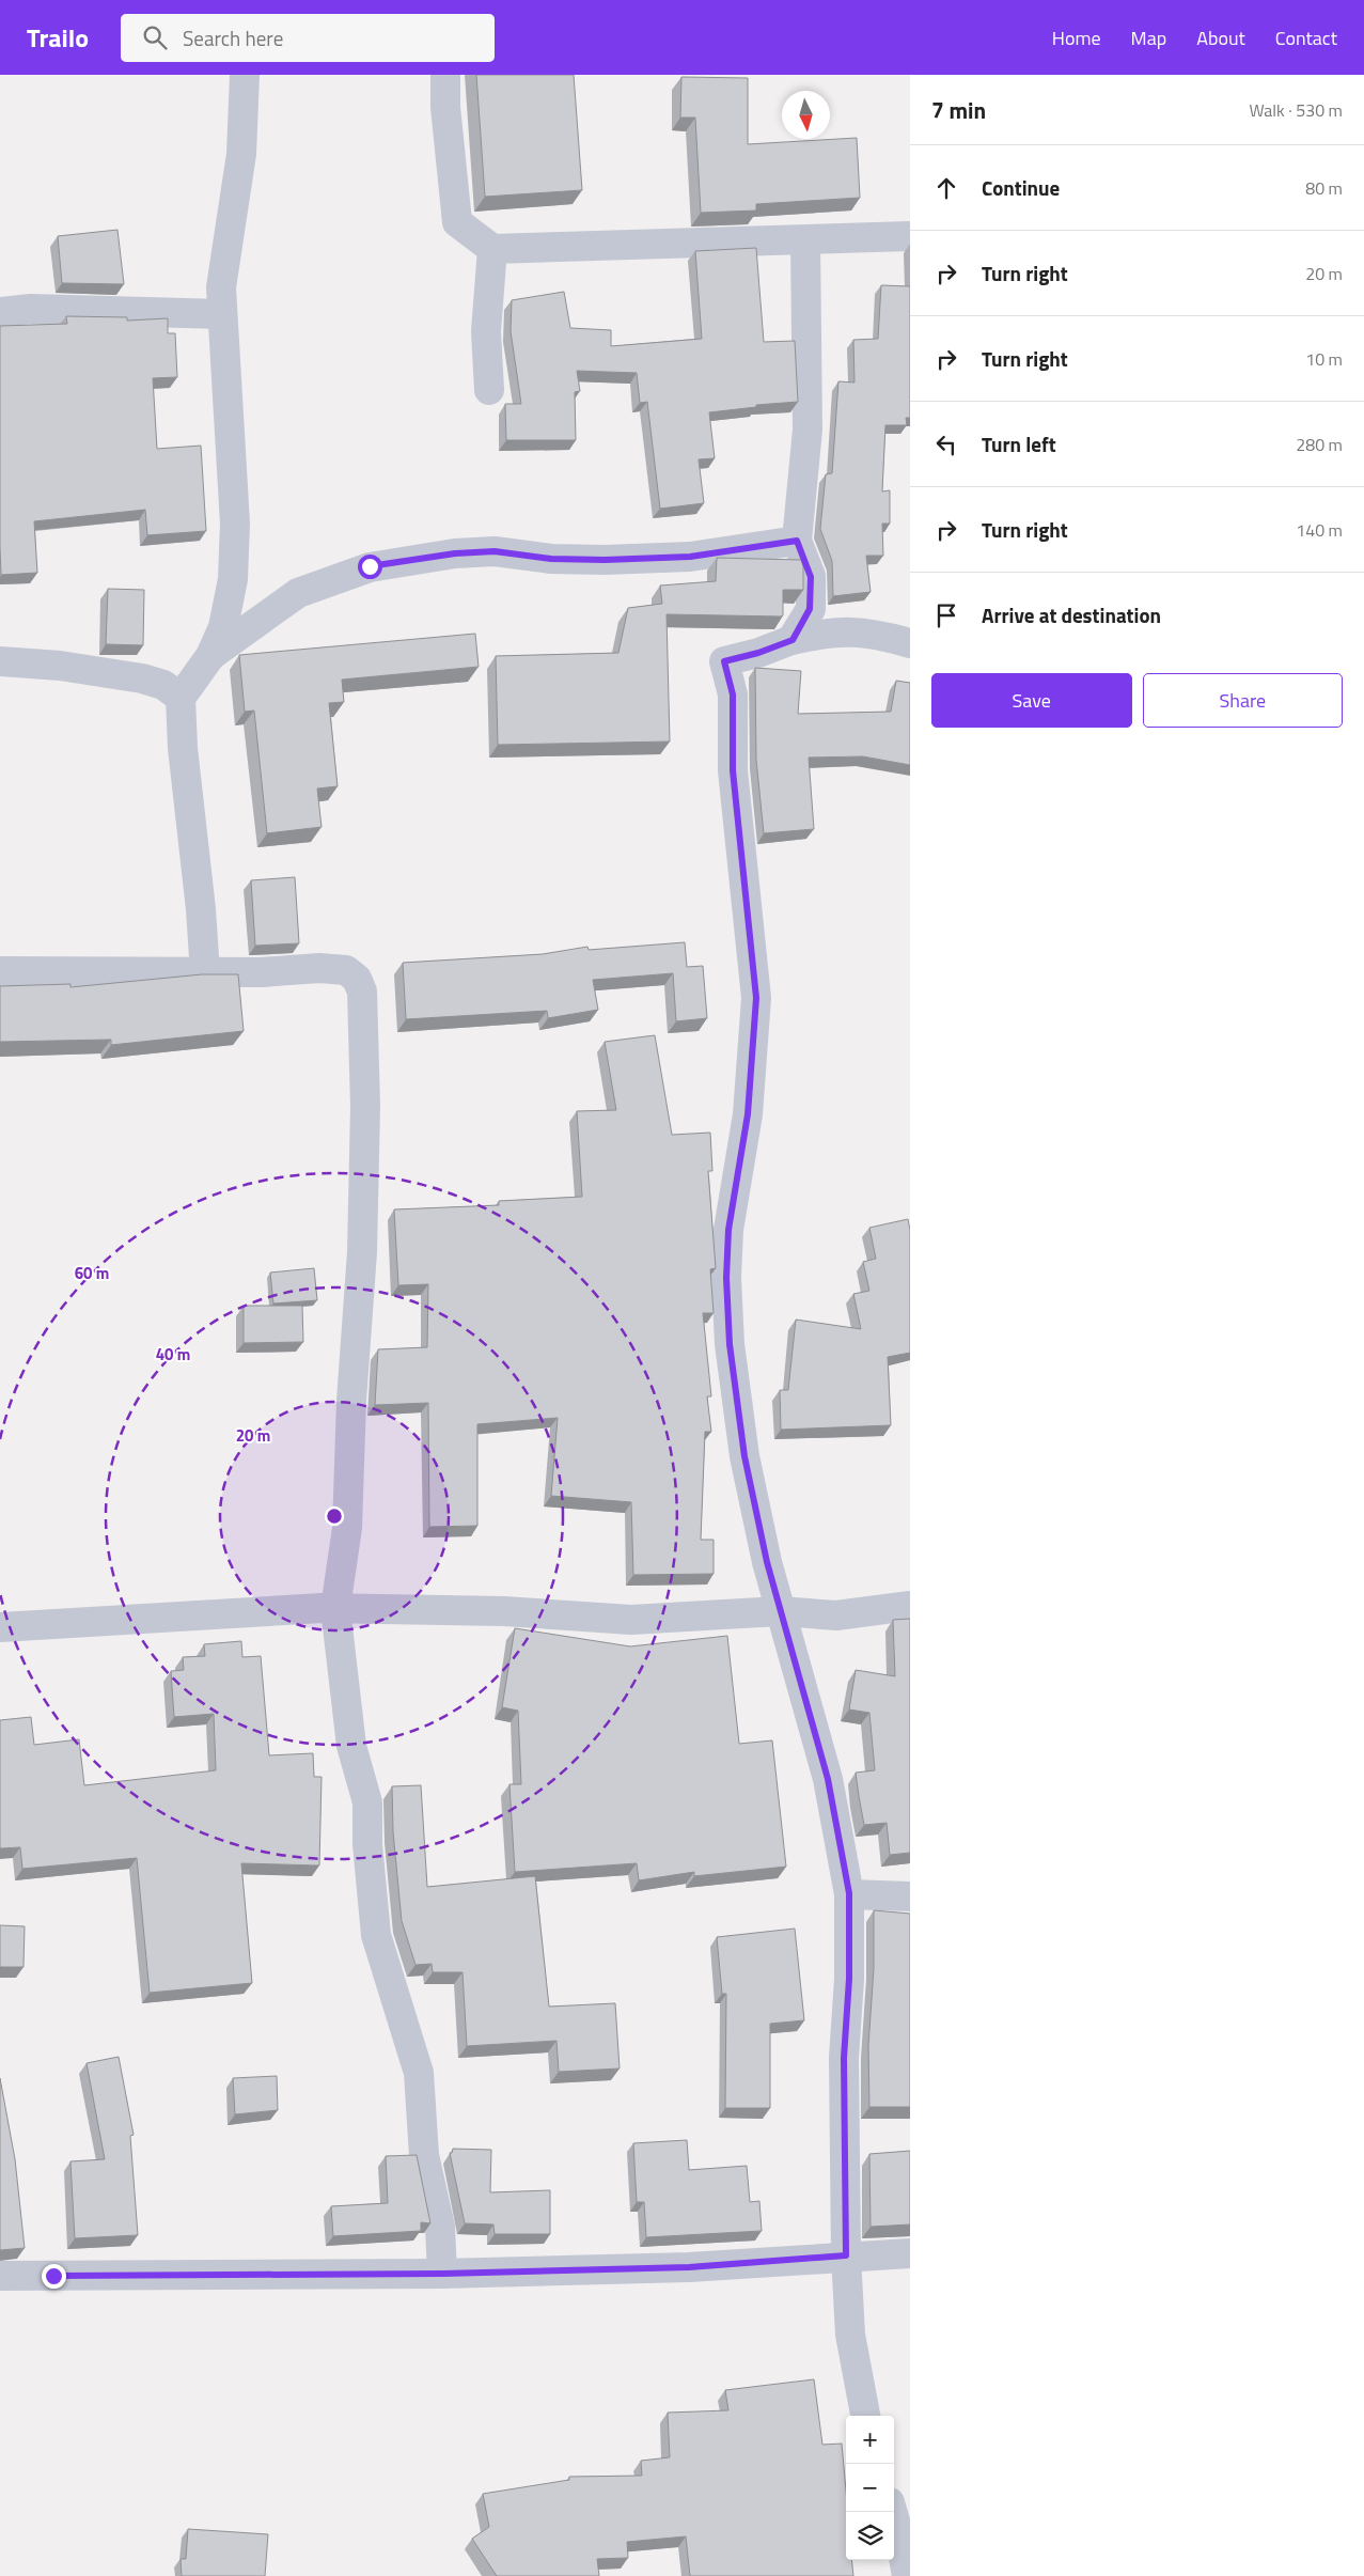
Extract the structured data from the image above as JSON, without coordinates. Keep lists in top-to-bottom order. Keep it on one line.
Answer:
{"north":"bottom","page":{"header":"Trailo","search":"Search here","nav":["Home","Map","About","Contact"],"heading":["7 min","Walk · 530 m"],"list":[["Continue","80 m"],["Turn right","20 m"],["Turn right","10 m"],["Turn left","280 m"],["Turn right","140 m"],"Arrive at destination"],"buttons":["Save","Share"],"map_buttons":["+","−"]},"rings":["60 m","40 m","20 m"]}
